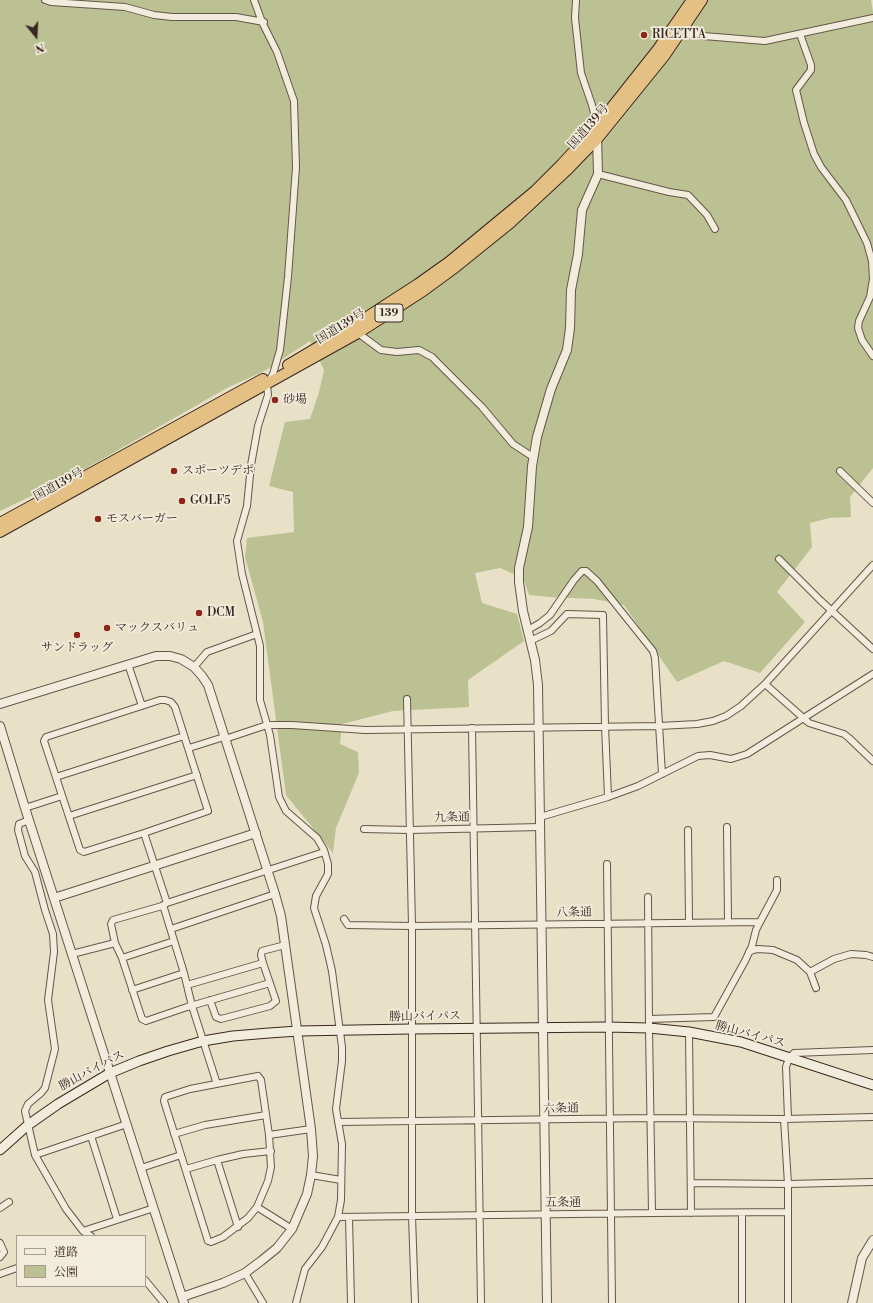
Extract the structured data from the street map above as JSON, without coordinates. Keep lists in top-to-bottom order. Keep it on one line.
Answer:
{"streets":{"highway":["国道139号","139"],"main road":["勝山バイパス"],"street":["九条通","八条通","六条通","五条通"]},"places":["RICETTA","砂場","スポーツデポ","GOLF5","モスバーガー","DCM","マックスバリュ","サンドラッグ"],"legend":["道路","公園"],"north":"bottom"}
